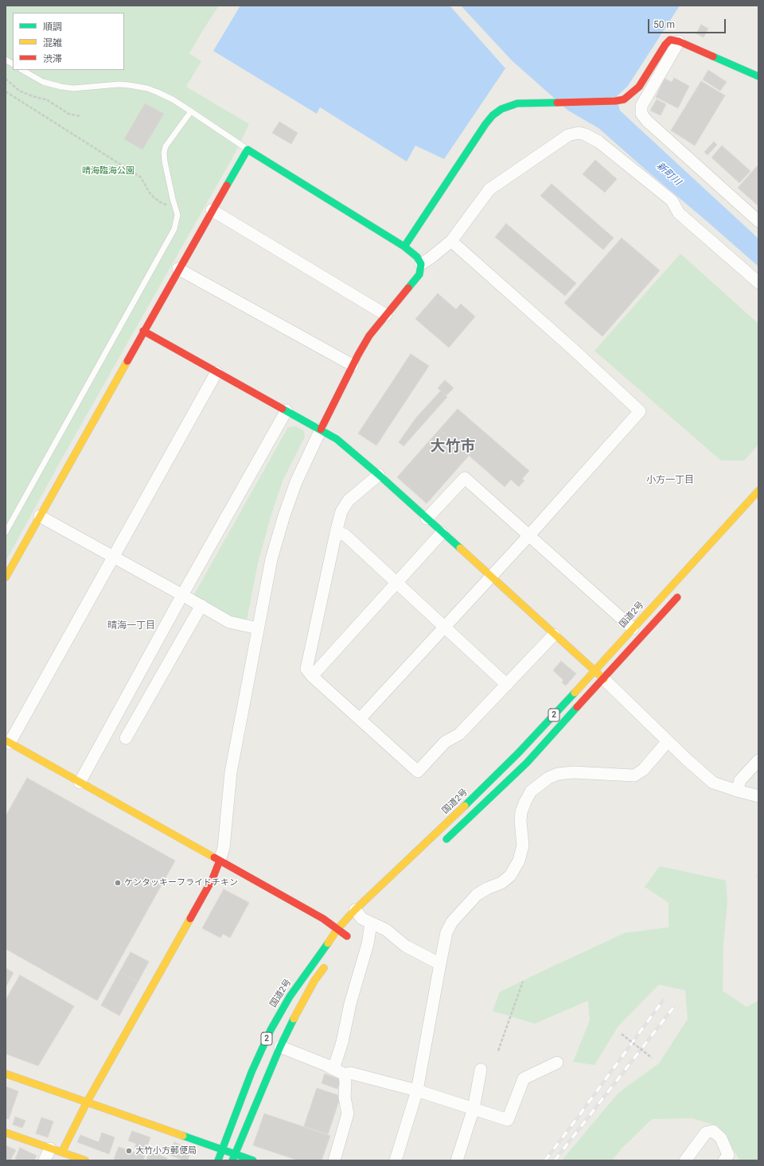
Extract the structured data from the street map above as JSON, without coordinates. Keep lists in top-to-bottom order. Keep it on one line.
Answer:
{"streets":{"main road":["国道2号","2"]},"districts":["大竹市","小方一丁目","晴海一丁目"],"water":["新町川"],"parks":["晴海臨海公園"],"places":["ケンタッキーフライドチキン","大竹小方郵便局"],"legend":["順調","混雑","渋滞"],"scale_bar":"50 m"}
